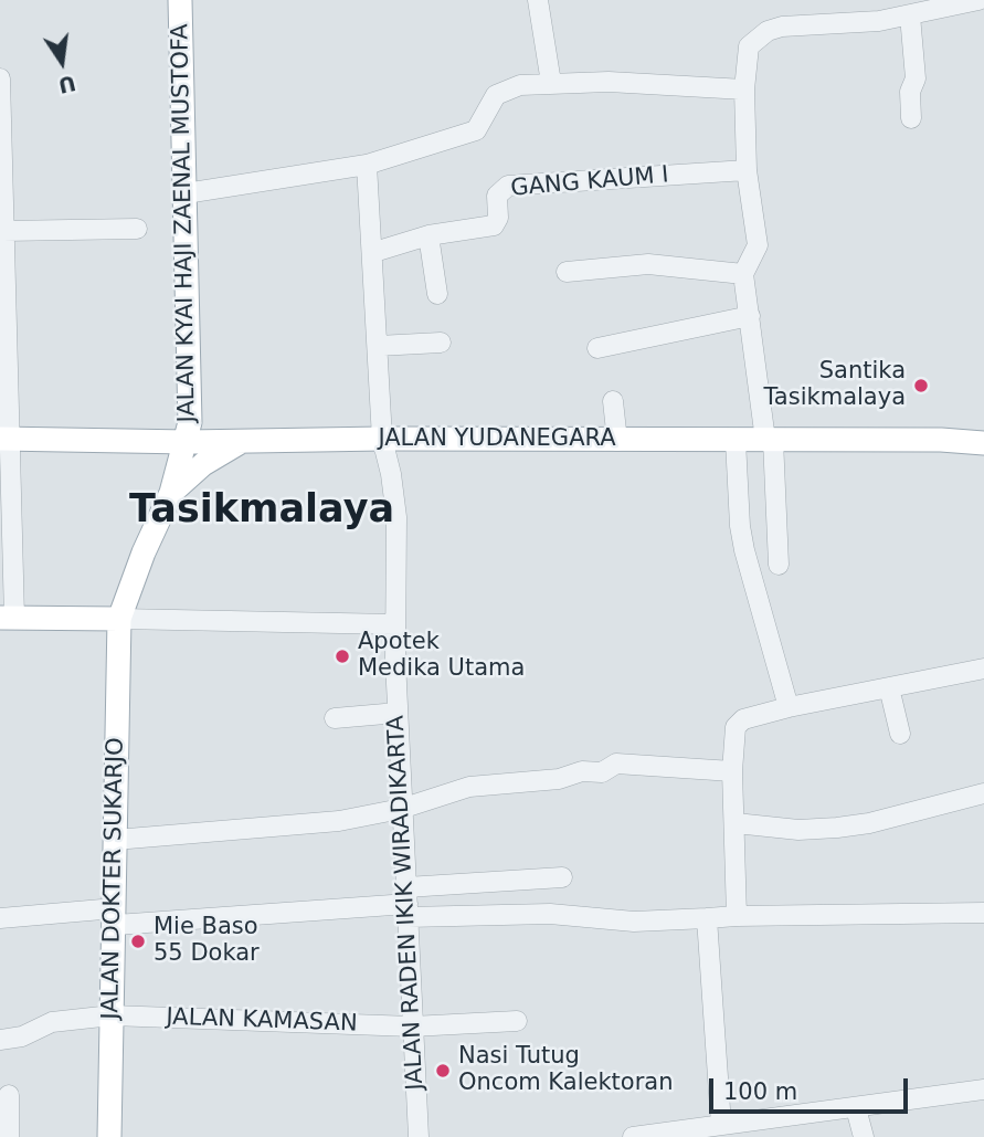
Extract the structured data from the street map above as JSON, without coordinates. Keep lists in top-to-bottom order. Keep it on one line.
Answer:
{"streets":{"main road":["JALAN KYAI HAJI ZAENAL MUSTOFA","JALAN YUDANEGARA","JALAN DOKTER SUKARJO"],"street":["GANG KAUM I","JALAN RADEN IKIK WIRADIKARTA","JALAN KAMASAN"]},"crossings":[["GANG KAUM I","JALAN RADEN IKIK WIRADIKARTA"],["JALAN KYAI HAJI ZAENAL MUSTOFA","JALAN YUDANEGARA"],["JALAN KYAI HAJI ZAENAL MUSTOFA","JALAN DOKTER SUKARJO"],["JALAN YUDANEGARA","JALAN RADEN IKIK WIRADIKARTA"],["JALAN DOKTER SUKARJO","JALAN KAMASAN"],["JALAN RADEN IKIK WIRADIKARTA","JALAN KAMASAN"]],"districts":["Tasikmalaya"],"places":["Santika Tasikmalaya","Apotek Medika Utama","Mie Baso 55 Dokar","Nasi Tutug Oncom Kalektoran"],"scale_bar":"100 m","north":"bottom"}
